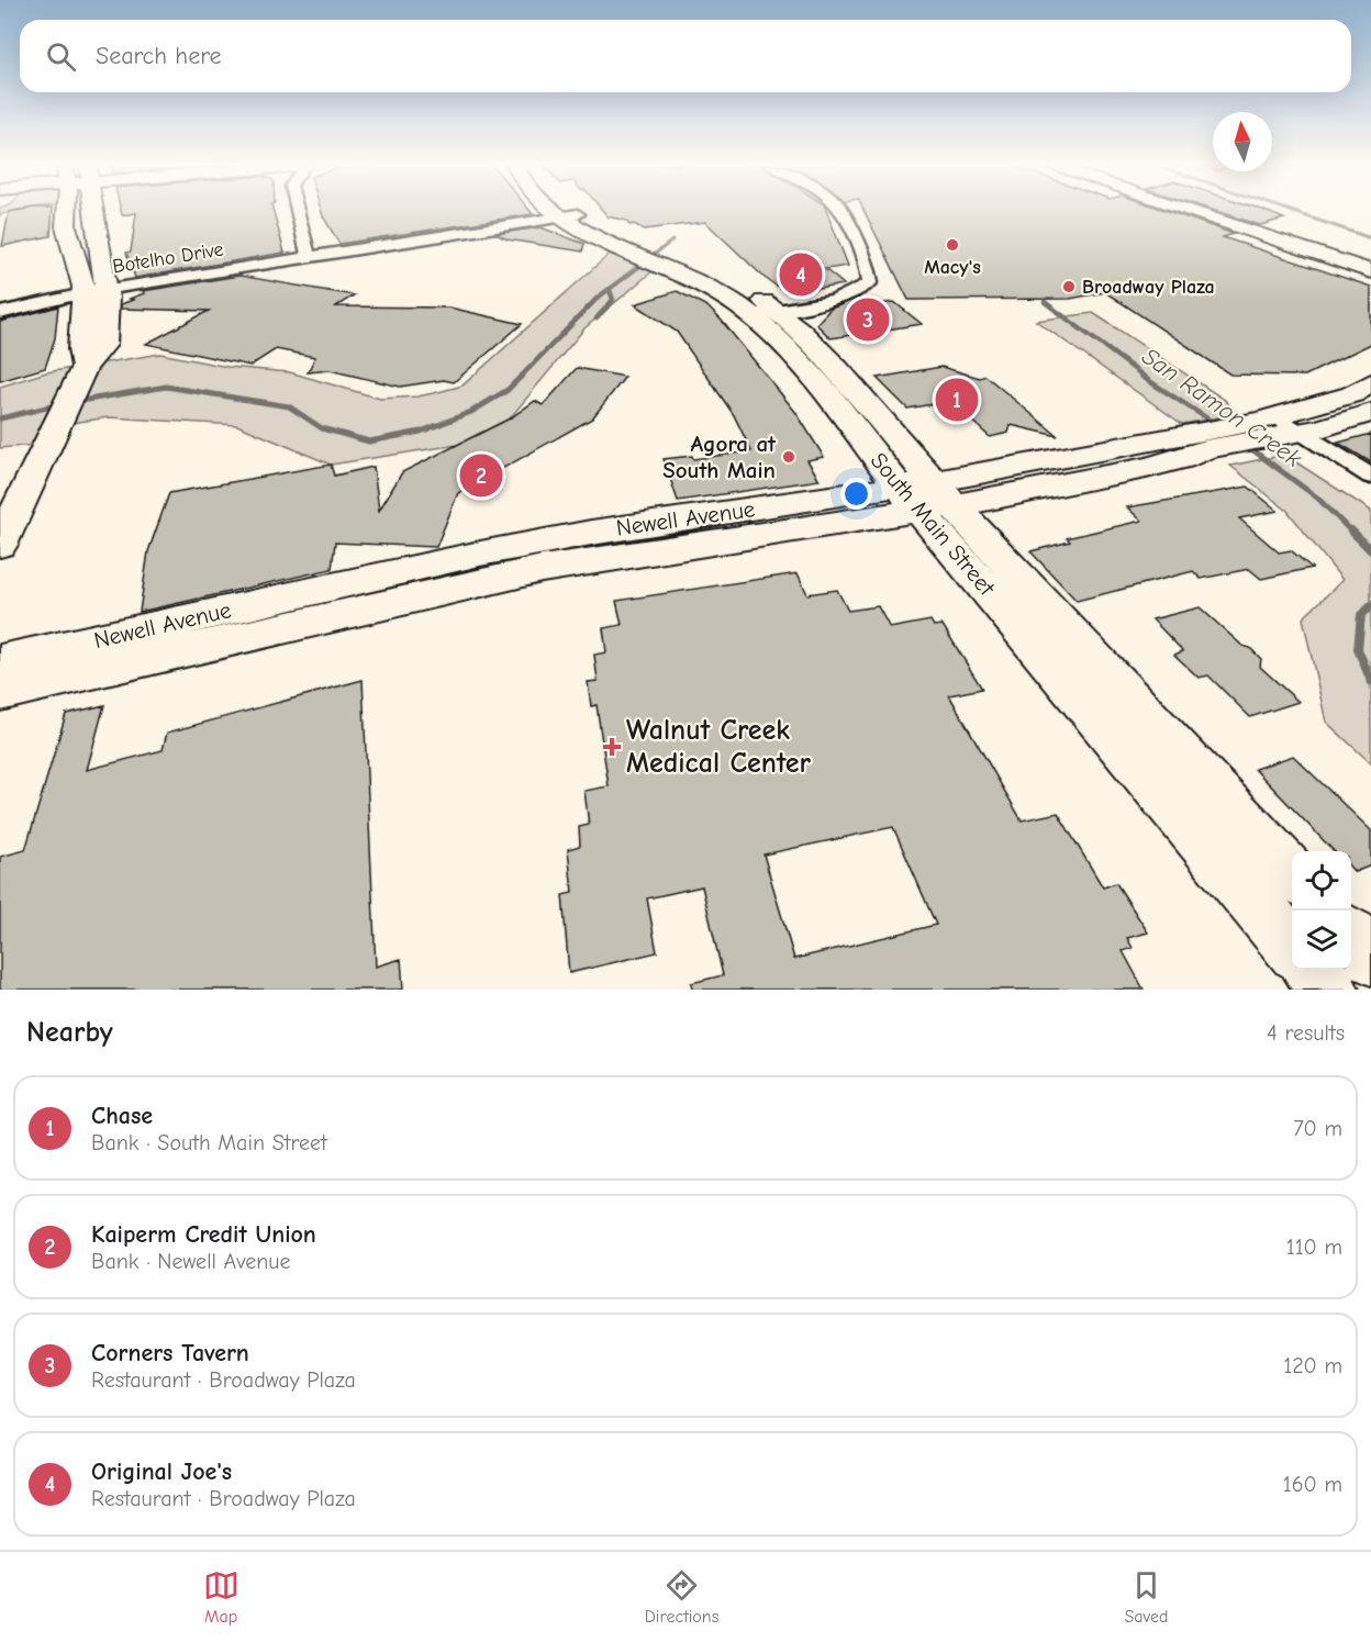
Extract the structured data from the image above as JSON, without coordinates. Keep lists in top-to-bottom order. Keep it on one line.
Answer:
{"streets":{"street":["Botelho Drive","Newell Avenue","South Main Street"]},"crossings":[["Botelho Drive","South Main Street"],["Newell Avenue","South Main Street"]],"water":["San Ramon Creek"],"places":{"other":["Macy's","Broadway Plaza","Agora at South Main"],"health":["Walnut Creek Medical Center"]},"north":"top","page":{"search":"Search here","pins":["4","3","1","2"],"heading":["Nearby","4 results"],"list":[{"mark":"1","name":"Chase","note":"Bank · South Main Street","value":"70 m"},{"mark":"2","name":"Kaiperm Credit Union","note":"Bank · Newell Avenue","value":"110 m"},{"mark":"3","name":"Corners Tavern","note":"Restaurant · Broadway Plaza","value":"120 m"},{"mark":"4","name":"Original Joe's","note":"Restaurant · Broadway Plaza","value":"160 m"}],"nav":["Map","Directions","Saved"]}}
